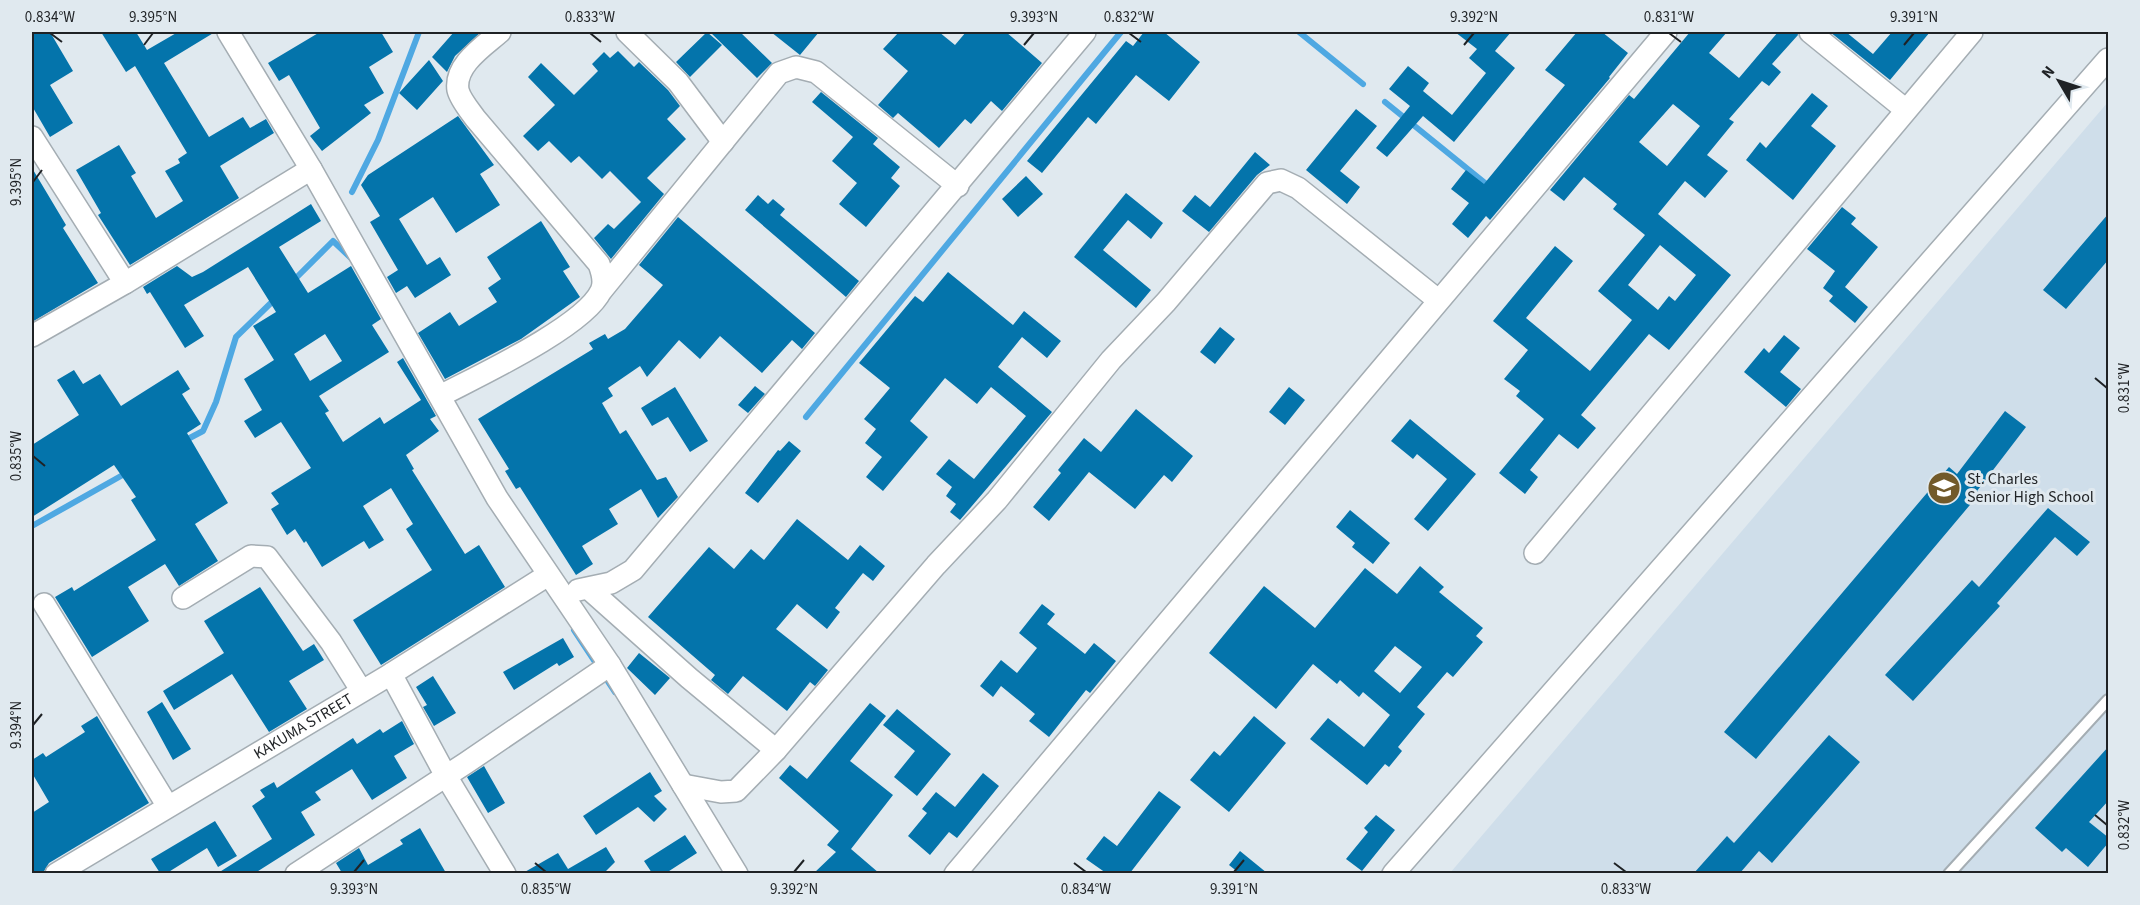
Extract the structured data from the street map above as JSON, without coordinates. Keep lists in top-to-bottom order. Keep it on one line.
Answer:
{"streets":{"street":["KAKUMA STREET"]},"places":{"school or university":["St. Charles Senior High School"]},"north":"top left","coordinates":["0.834°W","9.395°N","0.833°W","9.393°N","0.832°W","9.392°N","0.831°W","9.391°N","0.835°W","9.394°N"]}
